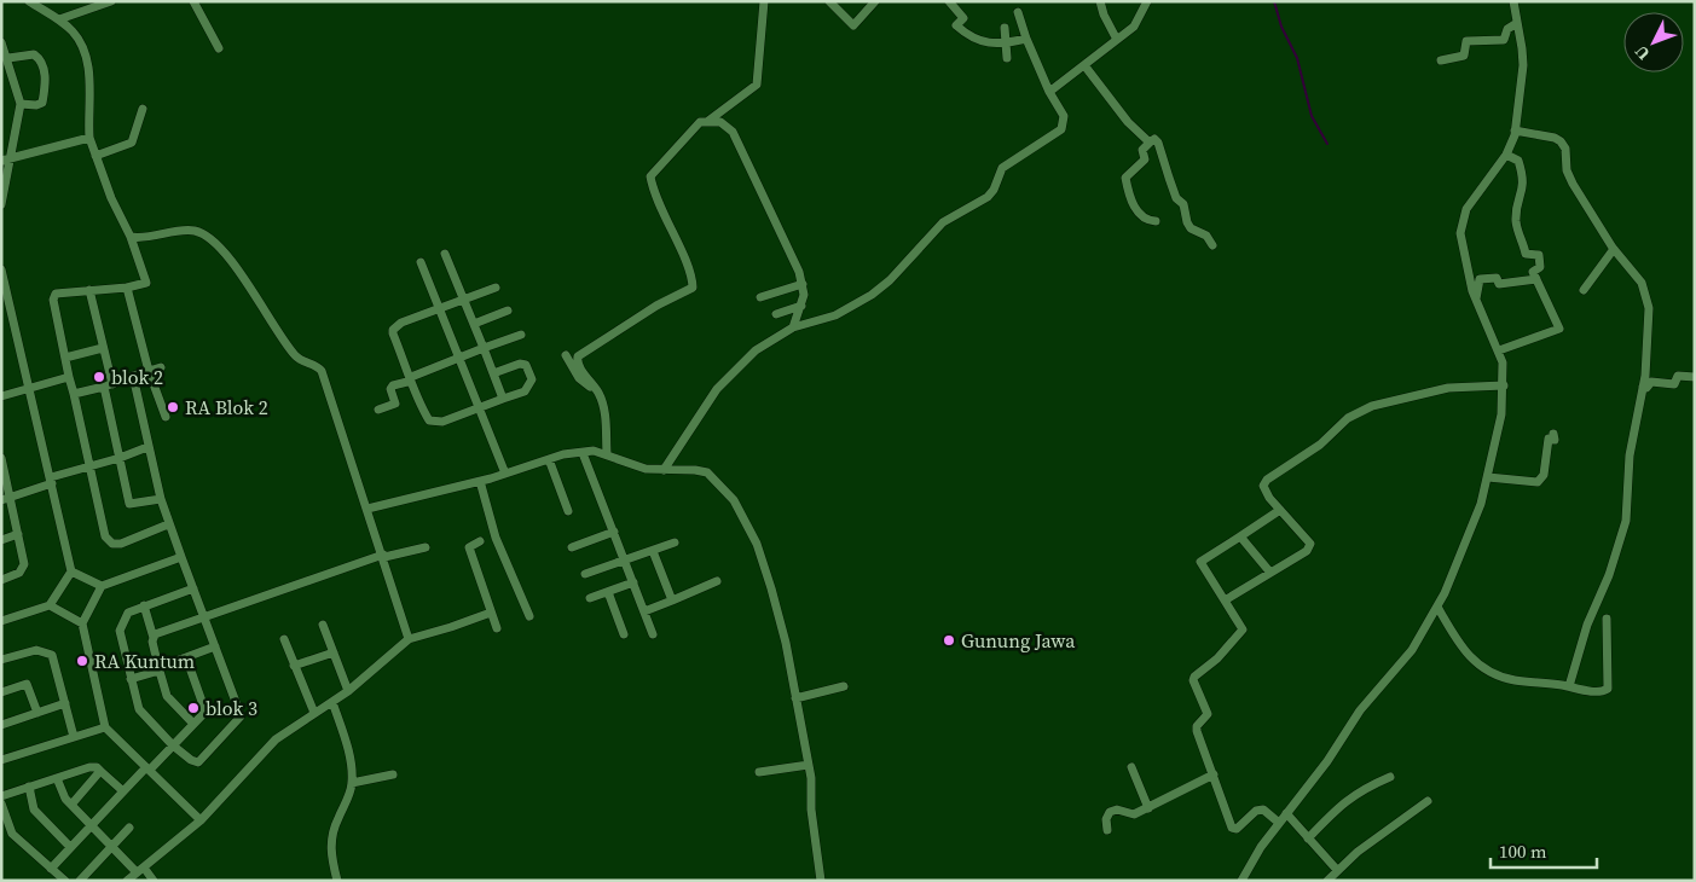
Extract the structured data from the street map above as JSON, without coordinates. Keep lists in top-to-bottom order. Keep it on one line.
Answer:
{"places":["blok 2","RA Blok 2","Gunung Jawa","RA Kuntum","blok 3"],"scale_bar":"100 m","north":"bottom left"}
